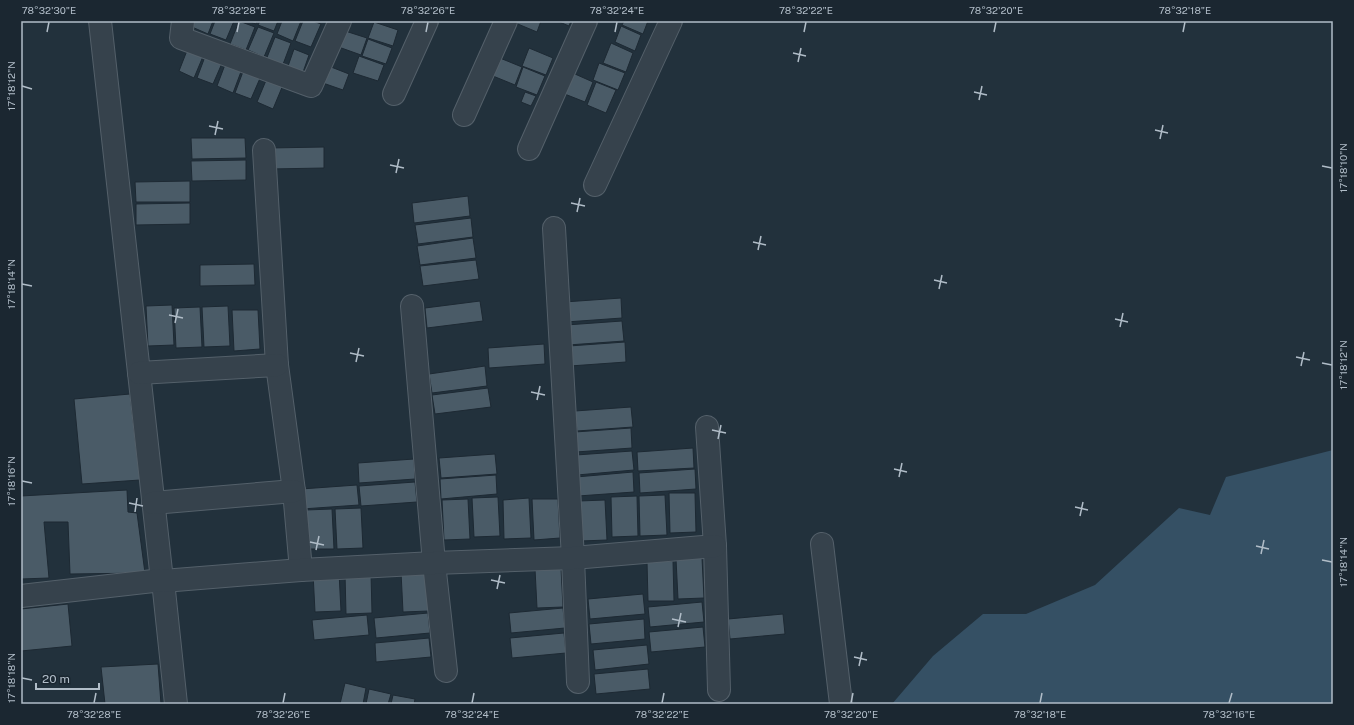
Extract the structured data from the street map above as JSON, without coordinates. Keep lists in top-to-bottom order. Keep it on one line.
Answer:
{"scale_bar":"20 m","coordinates":["78°32'30\"E","78°32'28\"E","78°32'26\"E","78°32'24\"E","78°32'22\"E","78°32'20\"E","78°32'18\"E","17°18'12\"N","17°18'10\"N","17°18'14\"N","17°18'16\"N","17°18'18\"N","78°32'16\"E"]}
